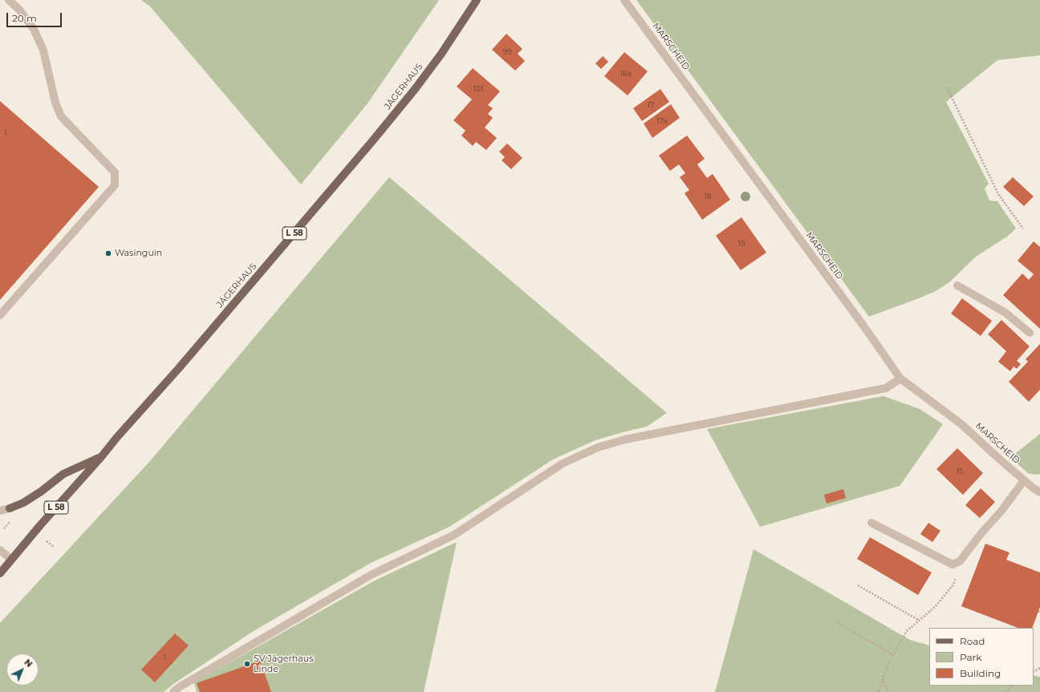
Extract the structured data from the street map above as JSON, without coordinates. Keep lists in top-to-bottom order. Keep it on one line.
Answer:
{"streets":{"main road":["JÄGERHAUS","L 58"],"street":["MARSCHEID"]},"places":["Wasinguin","SV Jägerhaus Linde"],"house_numbers":["99","16a","101","17","17a","1","18","19","15","1"],"legend":["Road","Park","Building"],"scale_bar":"20 m","north":"top right"}
